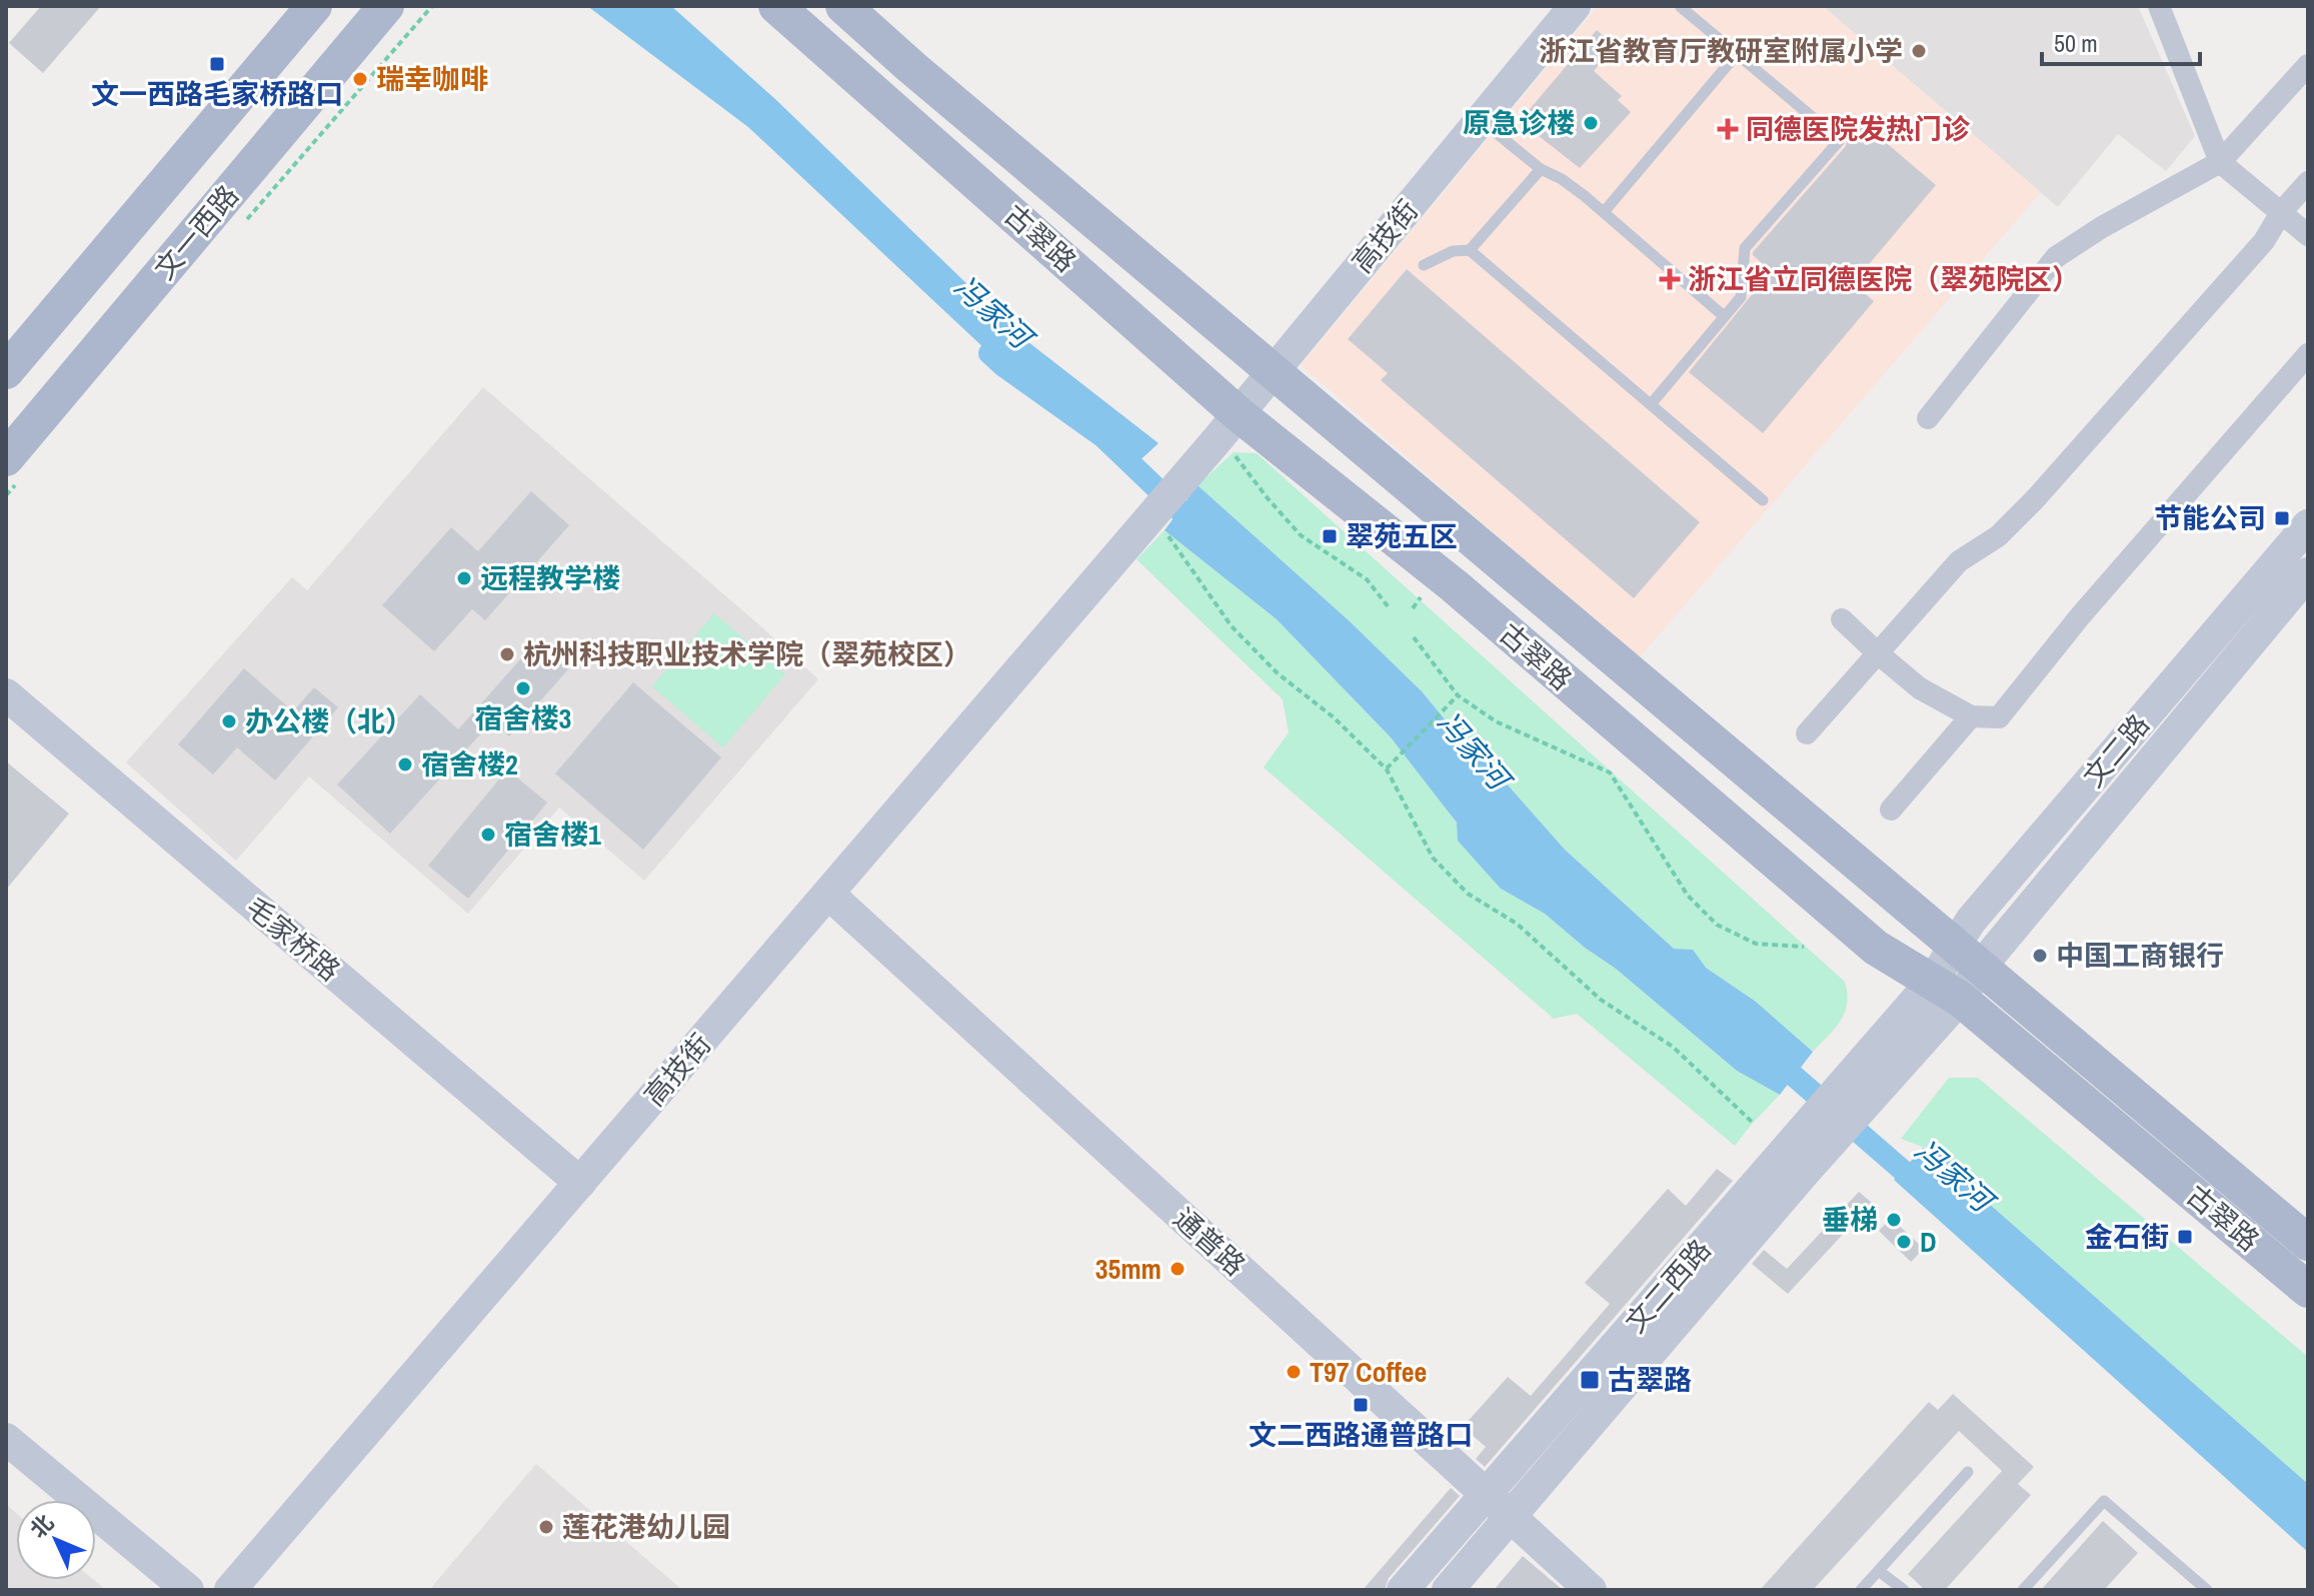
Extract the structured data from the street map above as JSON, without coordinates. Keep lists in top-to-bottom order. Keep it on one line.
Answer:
{"streets":{"main road":["文一西路","古翠路"],"street":["高技街","文二路","毛家桥路","通普路","文二西路"]},"crossings":[["高技街","古翠路"],["高技街","毛家桥路"],["高技街","通普路"],["古翠路","文二路"],["古翠路","文二西路"],["文二路","文二西路"],["通普路","文二西路"]],"water":["冯家河"],"places":{"other":["浙江省教育厅教研室附属小学","瑞幸咖啡","原急诊楼","远程教学楼","杭州科技职业技术学院（翠苑校区）","宿舍楼3","办公楼（北）","宿舍楼2","宿舍楼1","中国工商银行","垂梯","D","35mm","T97 Coffee","莲花港幼儿园"],"transit":["文一西路毛家桥路口","节能公司","翠苑五区","金石街","古翠路","文二西路通普路口"],"health":["同德医院发热门诊","浙江省立同德医院（翠苑院区）"]},"scale_bar":"50 m","north":"top left"}
